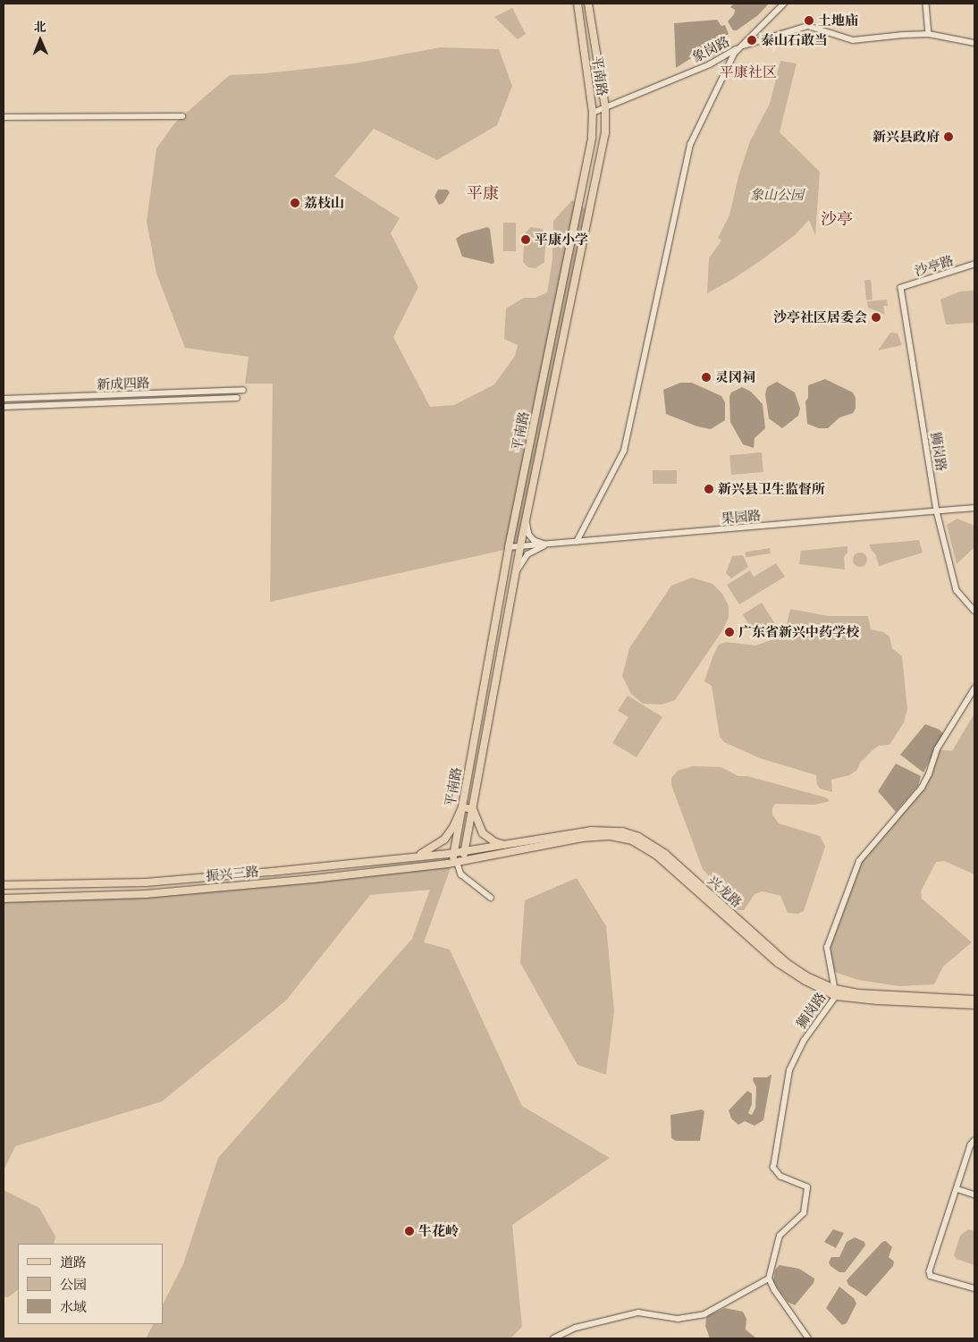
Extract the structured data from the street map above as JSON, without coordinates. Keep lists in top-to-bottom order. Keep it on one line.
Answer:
{"streets":{"main road":["平南路","振兴三路","兴龙路"],"street":["象岗路","沙亭路","新成四路","狮岗路","果园路"]},"crossings":[["象岗路","平南路"],["平南路","果园路"],["平南路","振兴三路"],["平南路","兴龙路"],["沙亭路","狮岗路"],["狮岗路","果园路"],["狮岗路","兴龙路"],["振兴三路","兴龙路"]],"districts":["平康社区","平康","沙亭"],"parks":["象山公园"],"places":["土地庙","泰山石敢当","新兴县政府","荔枝山","平康小学","沙亭社区居委会","灵冈祠","新兴县卫生监督所","广东省新兴中药学校","牛花岭"],"legend":["道路","公园","水域"],"north":"top"}
